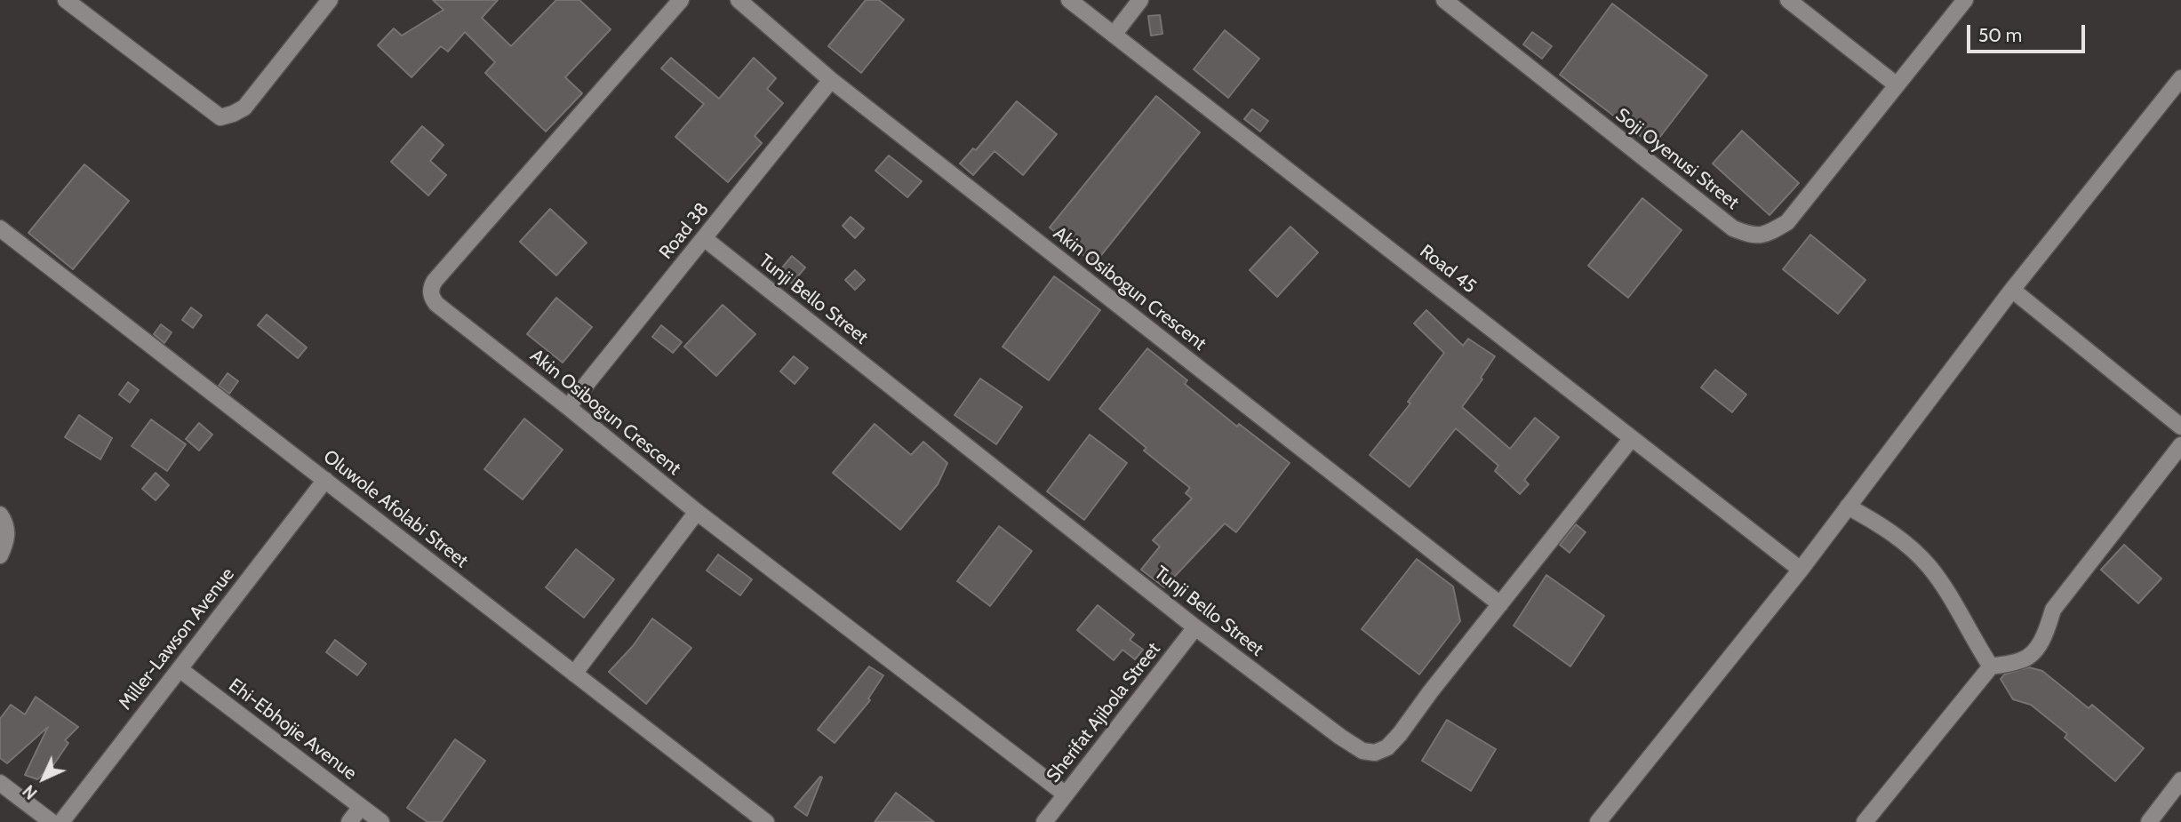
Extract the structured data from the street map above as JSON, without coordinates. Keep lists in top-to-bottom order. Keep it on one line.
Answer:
{"streets":{"street":["Soji Oyenusi Street","Road 38","Road 45","Akin Osibogun Crescent","Tunji Bello Street","Oluwole Afolabi Street","Miller-Lawson Avenue","Sherifat Ajibola Street","Ehi-Ebhojie Avenue"]},"crossings":[["Road 38","Akin Osibogun Crescent"],["Road 38","Tunji Bello Street"],["Road 45","Tunji Bello Street"],["Akin Osibogun Crescent","Tunji Bello Street"],["Akin Osibogun Crescent","Sherifat Ajibola Street"],["Tunji Bello Street","Sherifat Ajibola Street"],["Oluwole Afolabi Street","Miller-Lawson Avenue"],["Miller-Lawson Avenue","Ehi-Ebhojie Avenue"]],"scale_bar":"50 m","north":"bottom left"}
